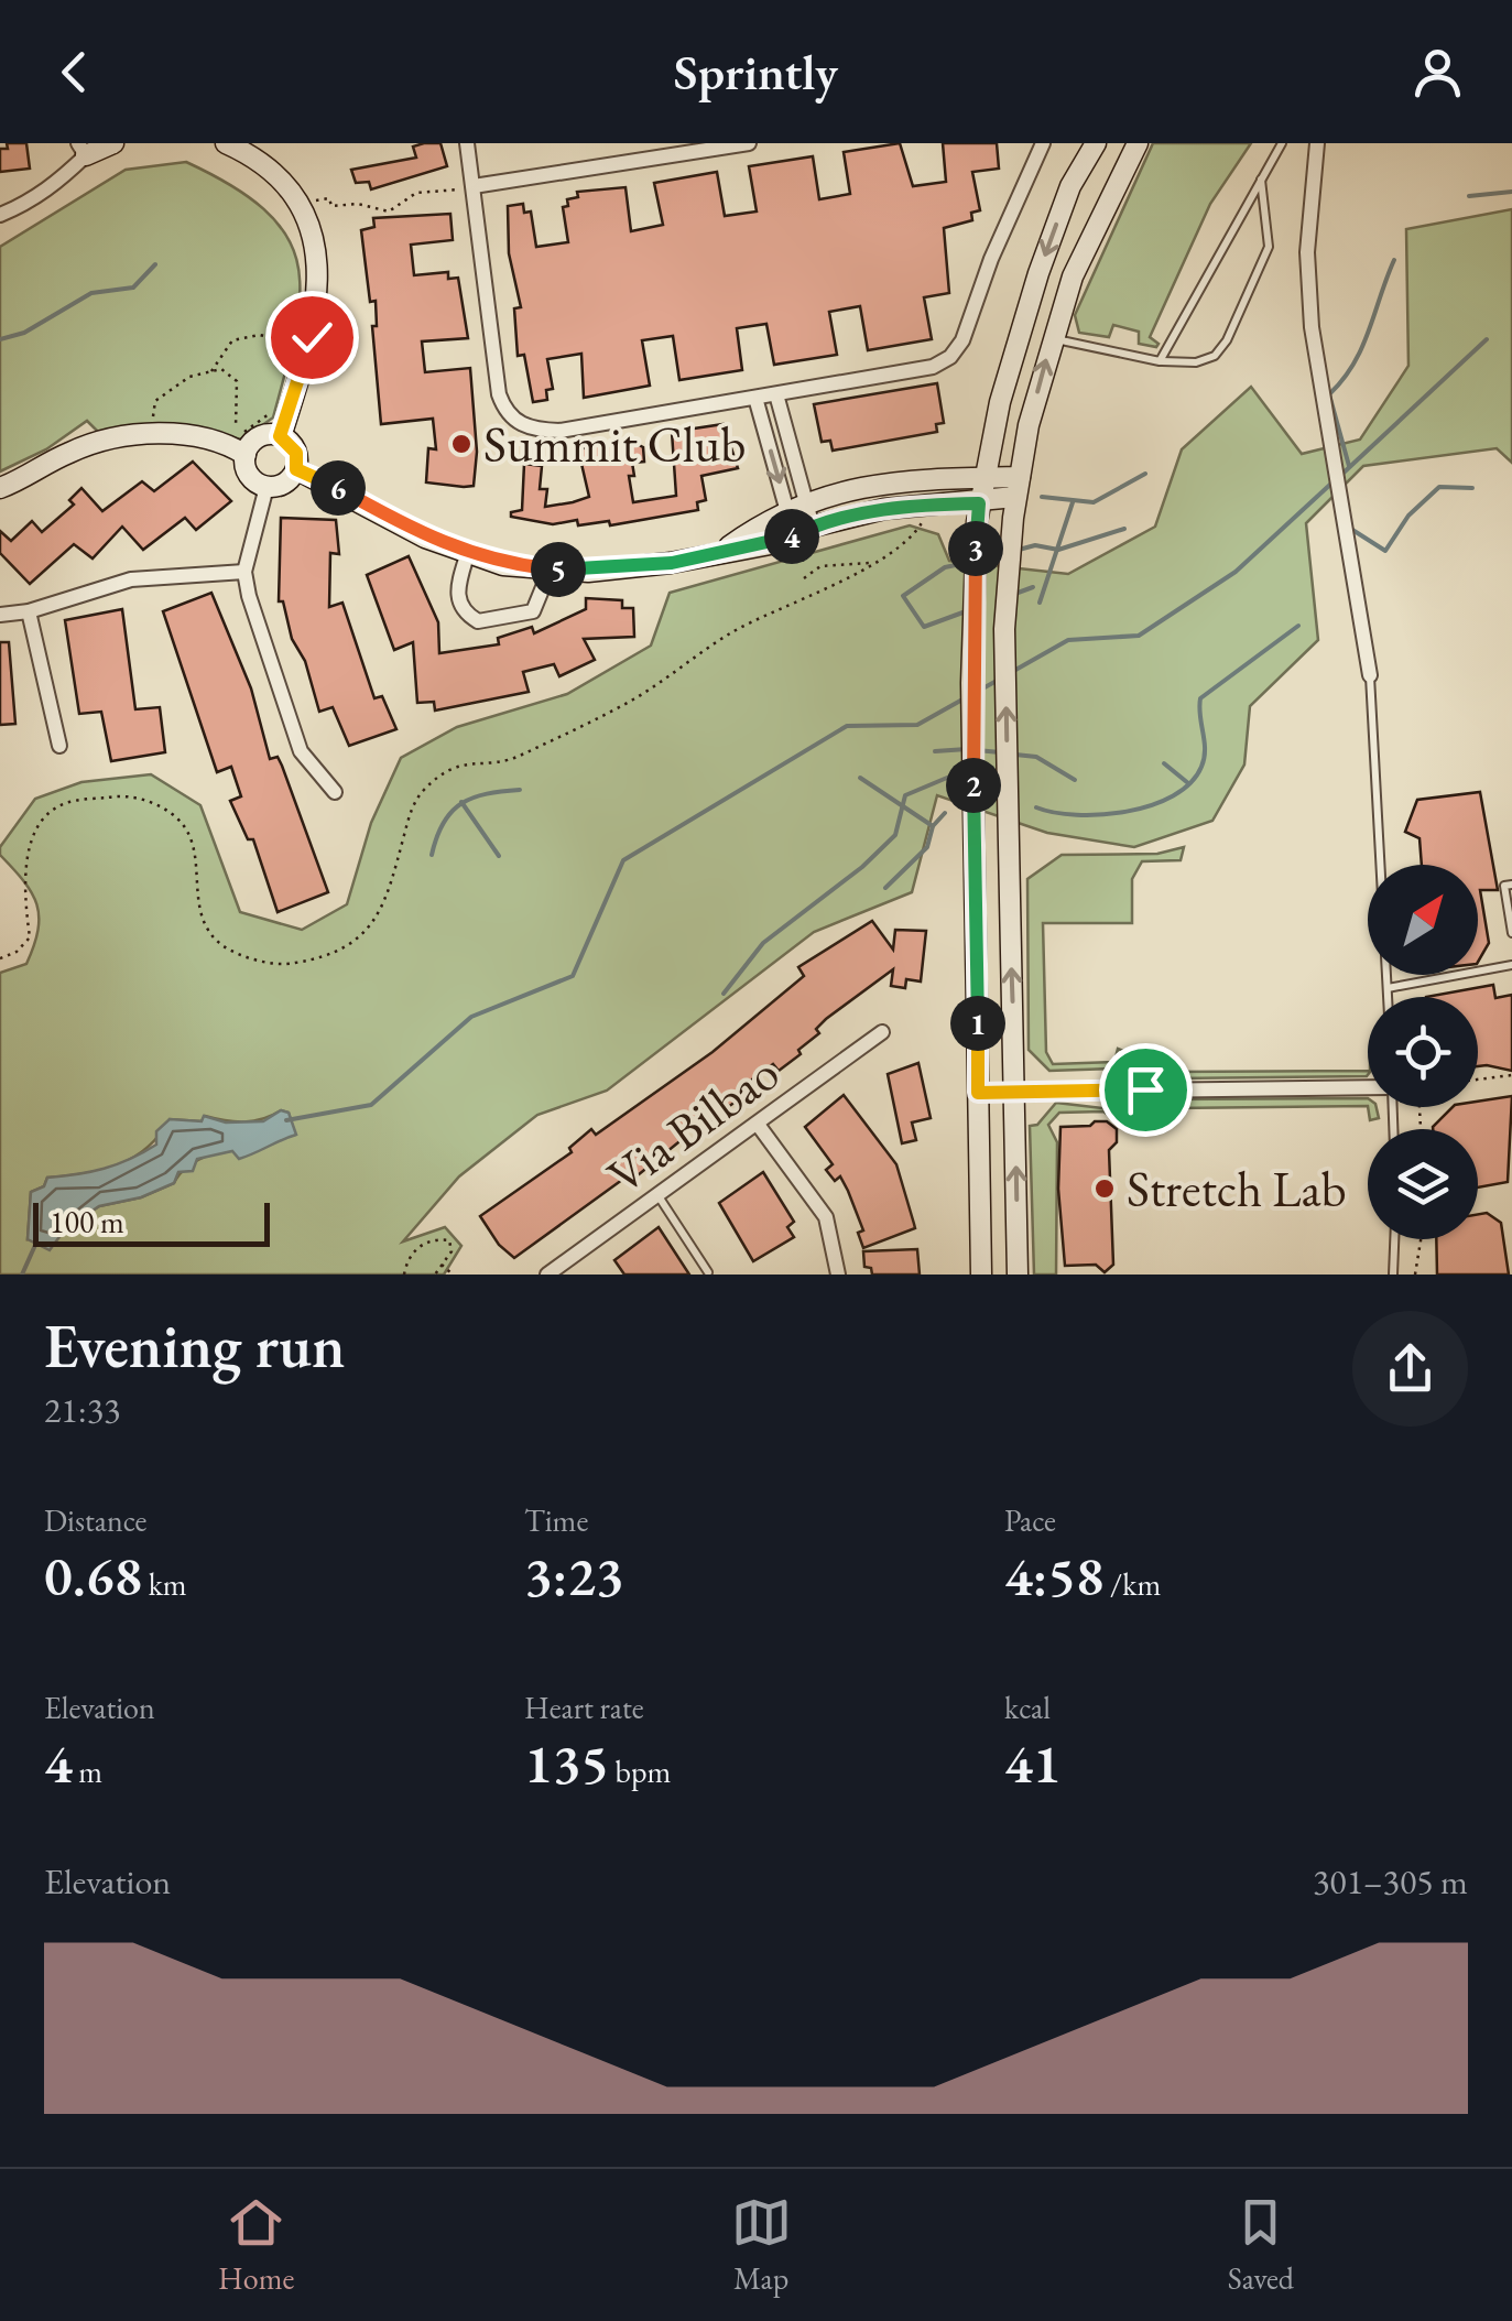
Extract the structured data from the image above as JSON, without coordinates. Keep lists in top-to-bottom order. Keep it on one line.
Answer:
{"streets":{"street":["Via Bilbao"]},"places":["Summit Club","Stretch Lab"],"scale_bar":"100 m","north":"top right","page":{"header":"Sprintly","pins":["6","4","3","5","2","1"],"scale":"100 m","heading":["Evening run","21:33"],"stats":[["Distance","0.68 km"],["Time","3:23"],["Pace","4:58 /km"],["Elevation","4 m"],["Heart rate","135 bpm"],["kcal","41"]],"chart":["Elevation","301–305 m"],"tabs":["Home","Map","Saved"]}}
